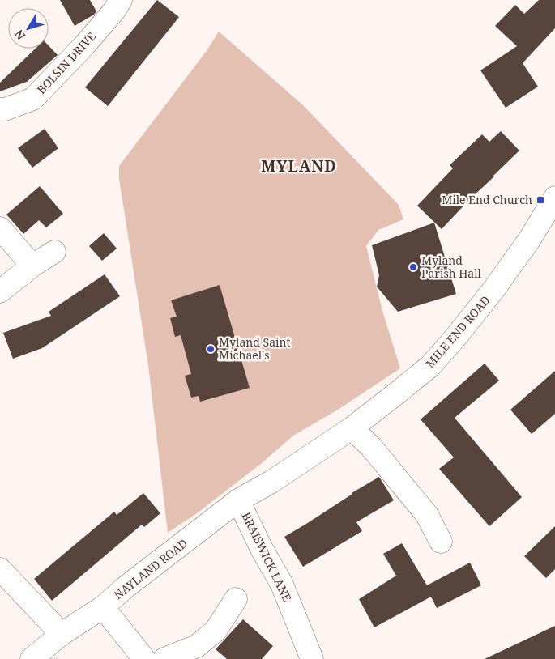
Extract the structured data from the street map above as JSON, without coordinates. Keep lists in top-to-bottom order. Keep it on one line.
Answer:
{"streets":{"street":["BOLSIN DRIVE","MILE END ROAD","BRAISWICK LANE","NAYLAND ROAD"]},"crossings":[["MILE END ROAD","NAYLAND ROAD"],["BRAISWICK LANE","NAYLAND ROAD"]],"districts":["MYLAND"],"places":{"transit":["Mile End Church"],"other":["Myland Parish Hall","Myland Saint Michael's"]},"north":"bottom left"}
